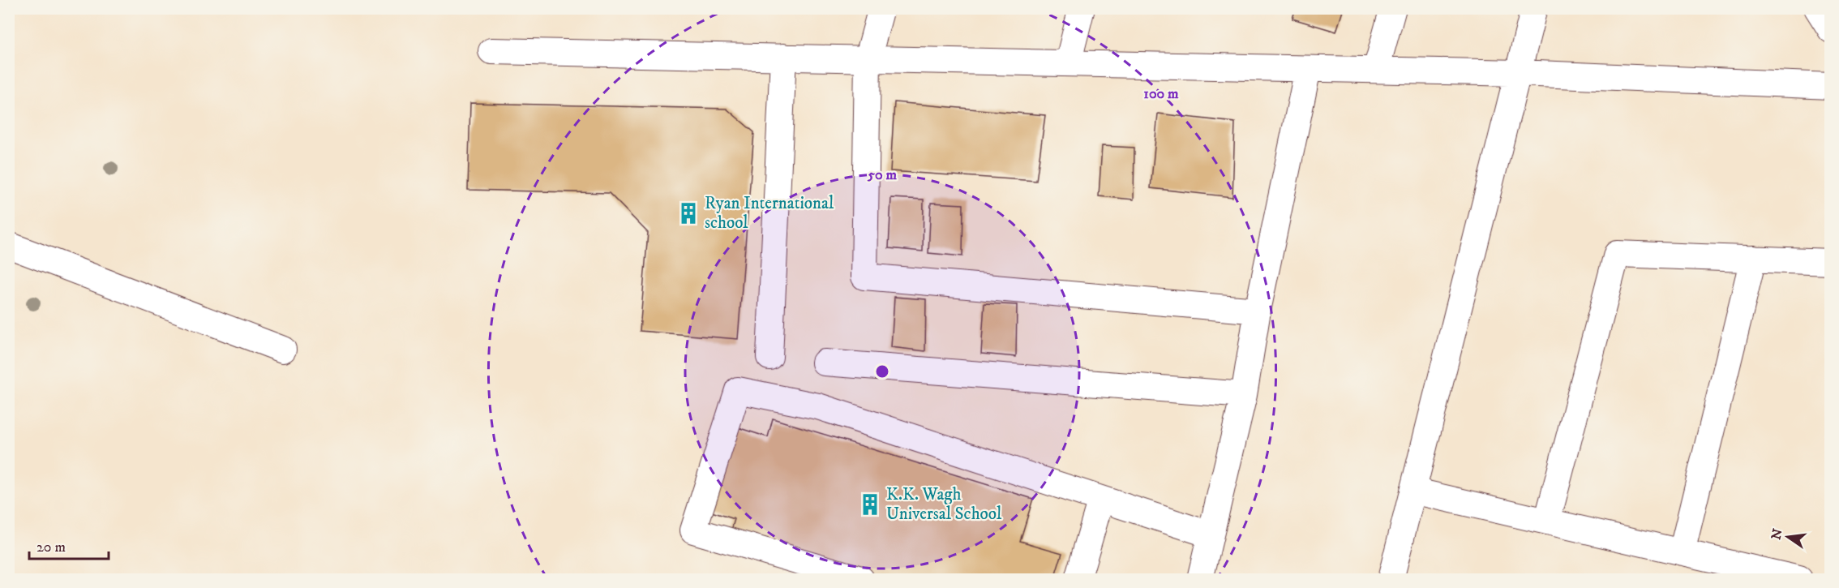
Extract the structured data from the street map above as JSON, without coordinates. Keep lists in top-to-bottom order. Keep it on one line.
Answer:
{"places":{"building":["Ryan International school","K.K. Wagh Universal School"]},"scale_bar":"20 m","north":"left","rings":["100 m","50 m"]}
